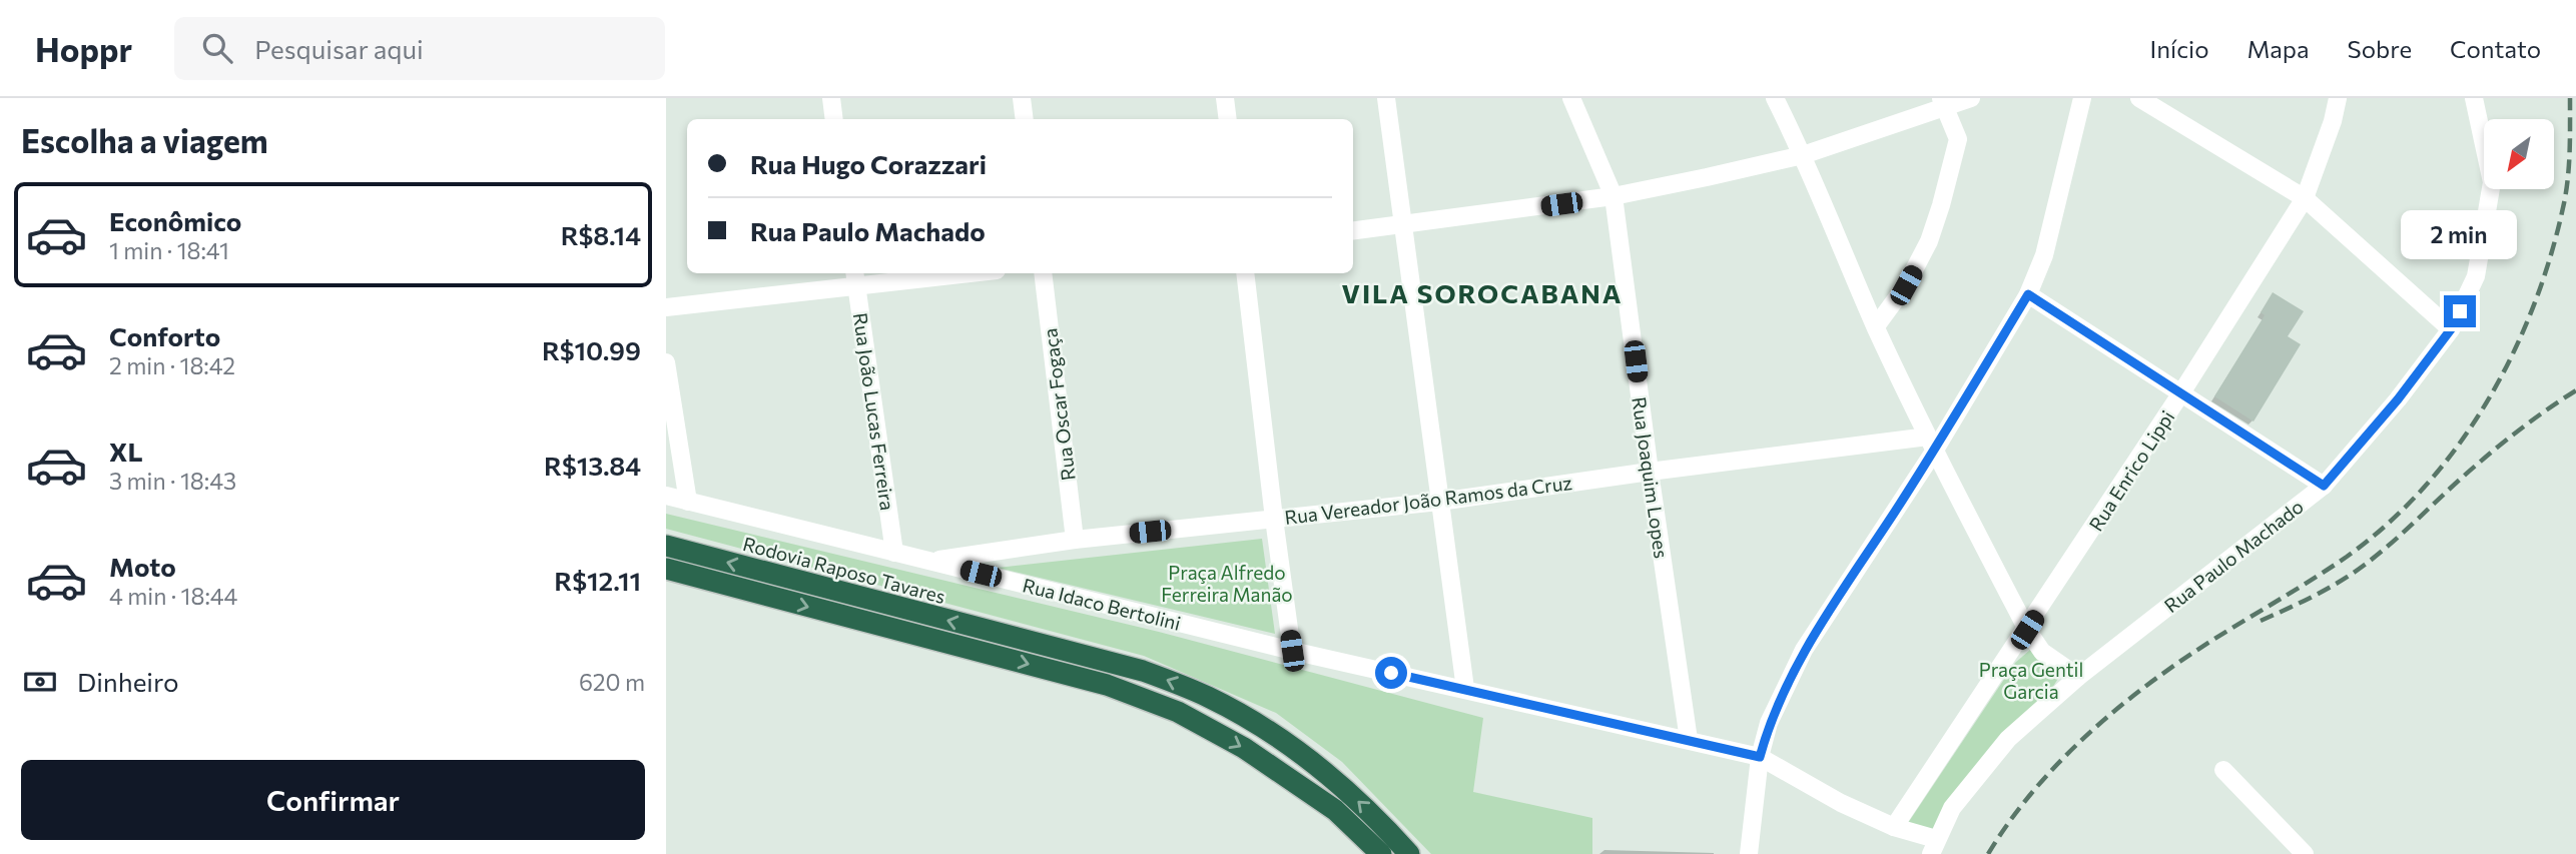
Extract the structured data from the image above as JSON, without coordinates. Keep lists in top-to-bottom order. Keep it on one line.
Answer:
{"streets":{"highway":["Rodovia Raposo Tavares"],"street":["Rua Oscar Fogaça","Rua João Lucas Ferreira","Rua Enrico Lippi","Rua Joaquim Lopes","Rua Vereador João Ramos da Cruz","Rua Paulo Machado","Rua Idaco Bertolini"]},"crossings":[["Rua Oscar Fogaça","Rua Vereador João Ramos da Cruz"],["Rua João Lucas Ferreira","Rua Idaco Bertolini"],["Rua Enrico Lippi","Rua Idaco Bertolini"],["Rua Joaquim Lopes","Rua Vereador João Ramos da Cruz"],["Rua Joaquim Lopes","Rua Idaco Bertolini"],["Rua Vereador João Ramos da Cruz","Rua Idaco Bertolini"],["Rua Paulo Machado","Rua Idaco Bertolini"]],"districts":["VILA SOROCABANA"],"parks":["Praça Alfredo Ferreira Manão","Praça Gentil Garcia"],"north":"bottom left","page":{"header":"Hoppr","search":"Pesquisar aqui","nav":["Início","Mapa","Sobre","Contato"],"heading":"Escolha a viagem","banner":["Rua Hugo Corazzari","Rua Paulo Machado"],"list":[{"name":"Econômico","note":"1 min · 18:41","value":"R$8.14"},{"name":"Conforto","note":"2 min · 18:42","value":"R$10.99"},{"name":"XL","note":"3 min · 18:43","value":"R$13.84"},{"name":"Moto","note":"4 min · 18:44","value":"R$12.11"}],"bubble":"2 min","pay":["Dinheiro","620 m"],"buttons":"Confirmar"}}
